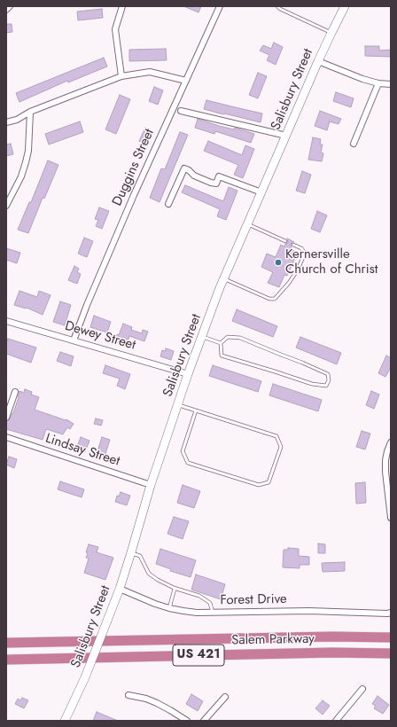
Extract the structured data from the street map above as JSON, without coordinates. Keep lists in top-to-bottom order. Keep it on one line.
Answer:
{"streets":{"highway":["Salem Parkway","US 421"],"main road":["Salisbury Street"],"street":["Duggins Street","Dewey Street","Lindsay Street","Forest Drive"]},"crossings":[["Salisbury Street","Dewey Street"],["Salisbury Street","Lindsay Street"],["Salisbury Street","Forest Drive"],["Duggins Street","Dewey Street"]],"places":["Kernersville Church of Christ"]}
